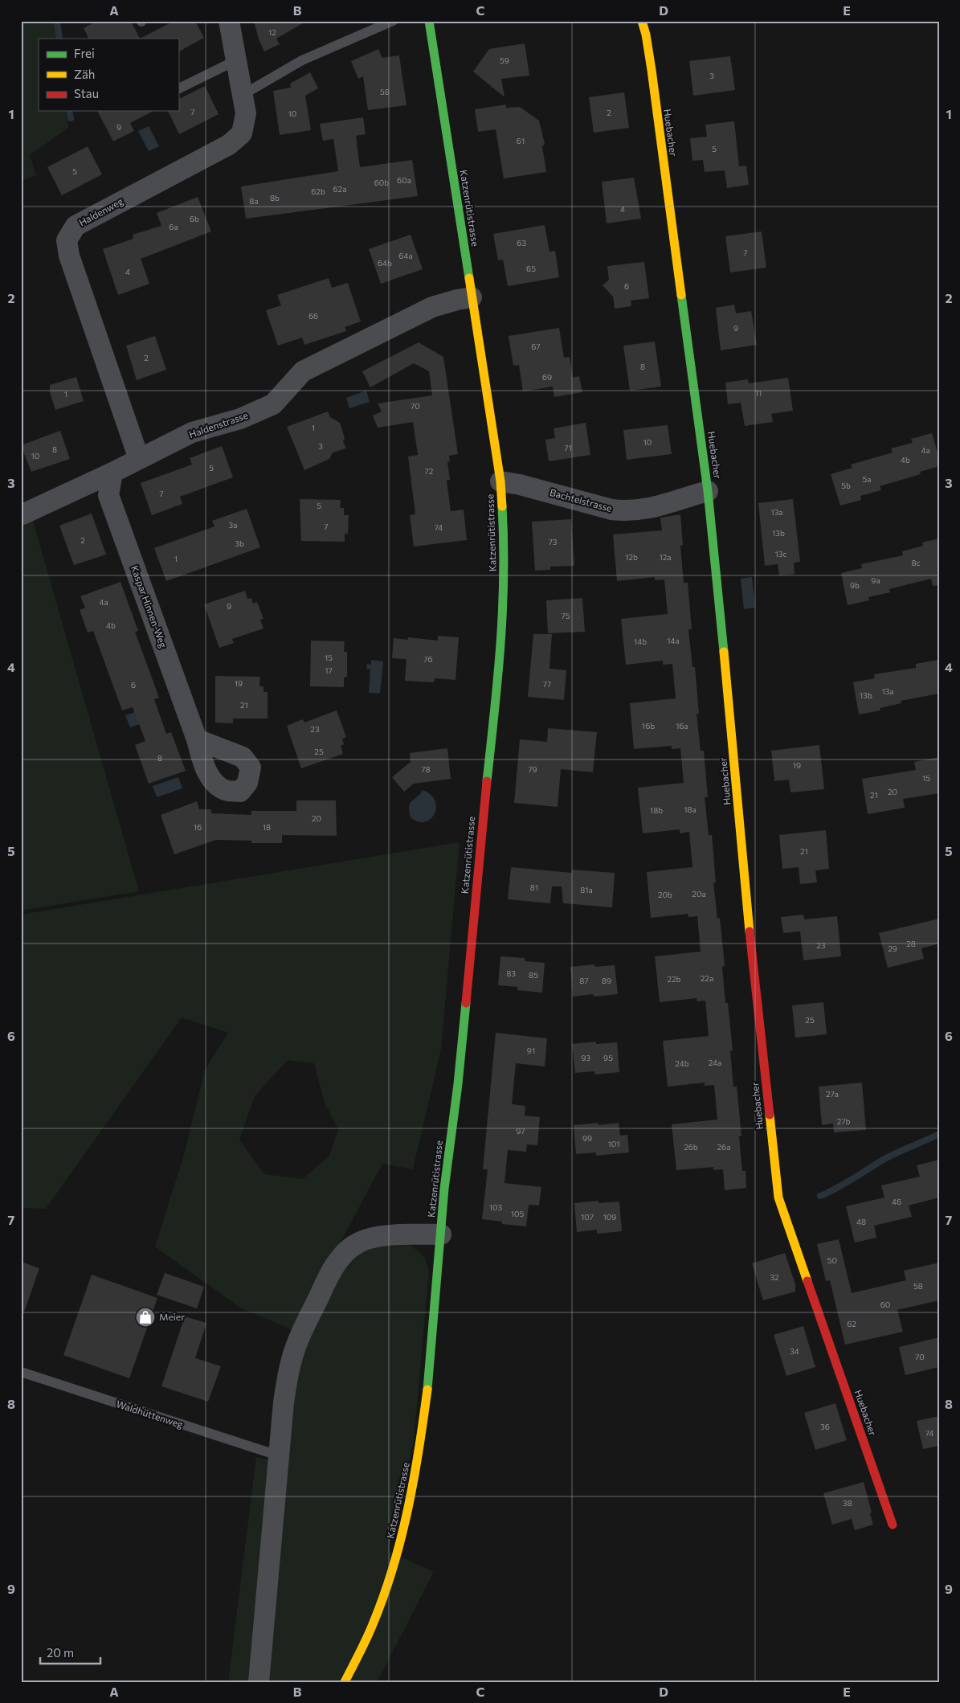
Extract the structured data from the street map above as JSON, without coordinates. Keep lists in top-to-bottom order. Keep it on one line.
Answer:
{"streets":{"street":["Huebacher","Katzenrütistrasse","Haldenweg","Haldenstrasse","Bachtelstrasse","Kaspar Hinnen-Weg"],"lane":["Waldhüttenweg"]},"crossings":[["Huebacher","Bachtelstrasse"],["Katzenrütistrasse","Haldenstrasse"],["Katzenrütistrasse","Bachtelstrasse"],["Haldenweg","Haldenstrasse"],["Haldenstrasse","Kaspar Hinnen-Weg"]],"places":{"shop":["Meier"]},"house_numbers":["12","59","3","58","7","2","10","9","61","5","5","60a","60b","62a","62b","8b","8a","4","6b","6a","63","7","64a","64b","65","4","6","66","9","67","2","8","69","11","1","70","1","10","3","71","8","4a","10","4b","5","72","5a","5b","7","5","13a","3a","7","74","13b","2","73","3b","13c","12b","12a","1","8c","9a","9b","4a","9","75","4b","14a","14b","15","76","17","19","77","6","13a","13b","21","16b","16a","23","25","8","19","78","79","15","20","21","18a","18b","20","16","18","21","81","81a","20a","20b","28","23","29","83","85","22a","22b","87","89","25","91","93","95","24a","24b","27a","27b","97","99","101","26b","26a","46","103","105","107","109","48","50","32","58","60","62","34","70","36","74","38"],"legend":["Frei","Zäh","Stau"],"scale_bar":"20 m","grid":{"columns":["A","B","C","D","E"],"rows":["1","2","3","4","5","6","7","8","9"]}}
